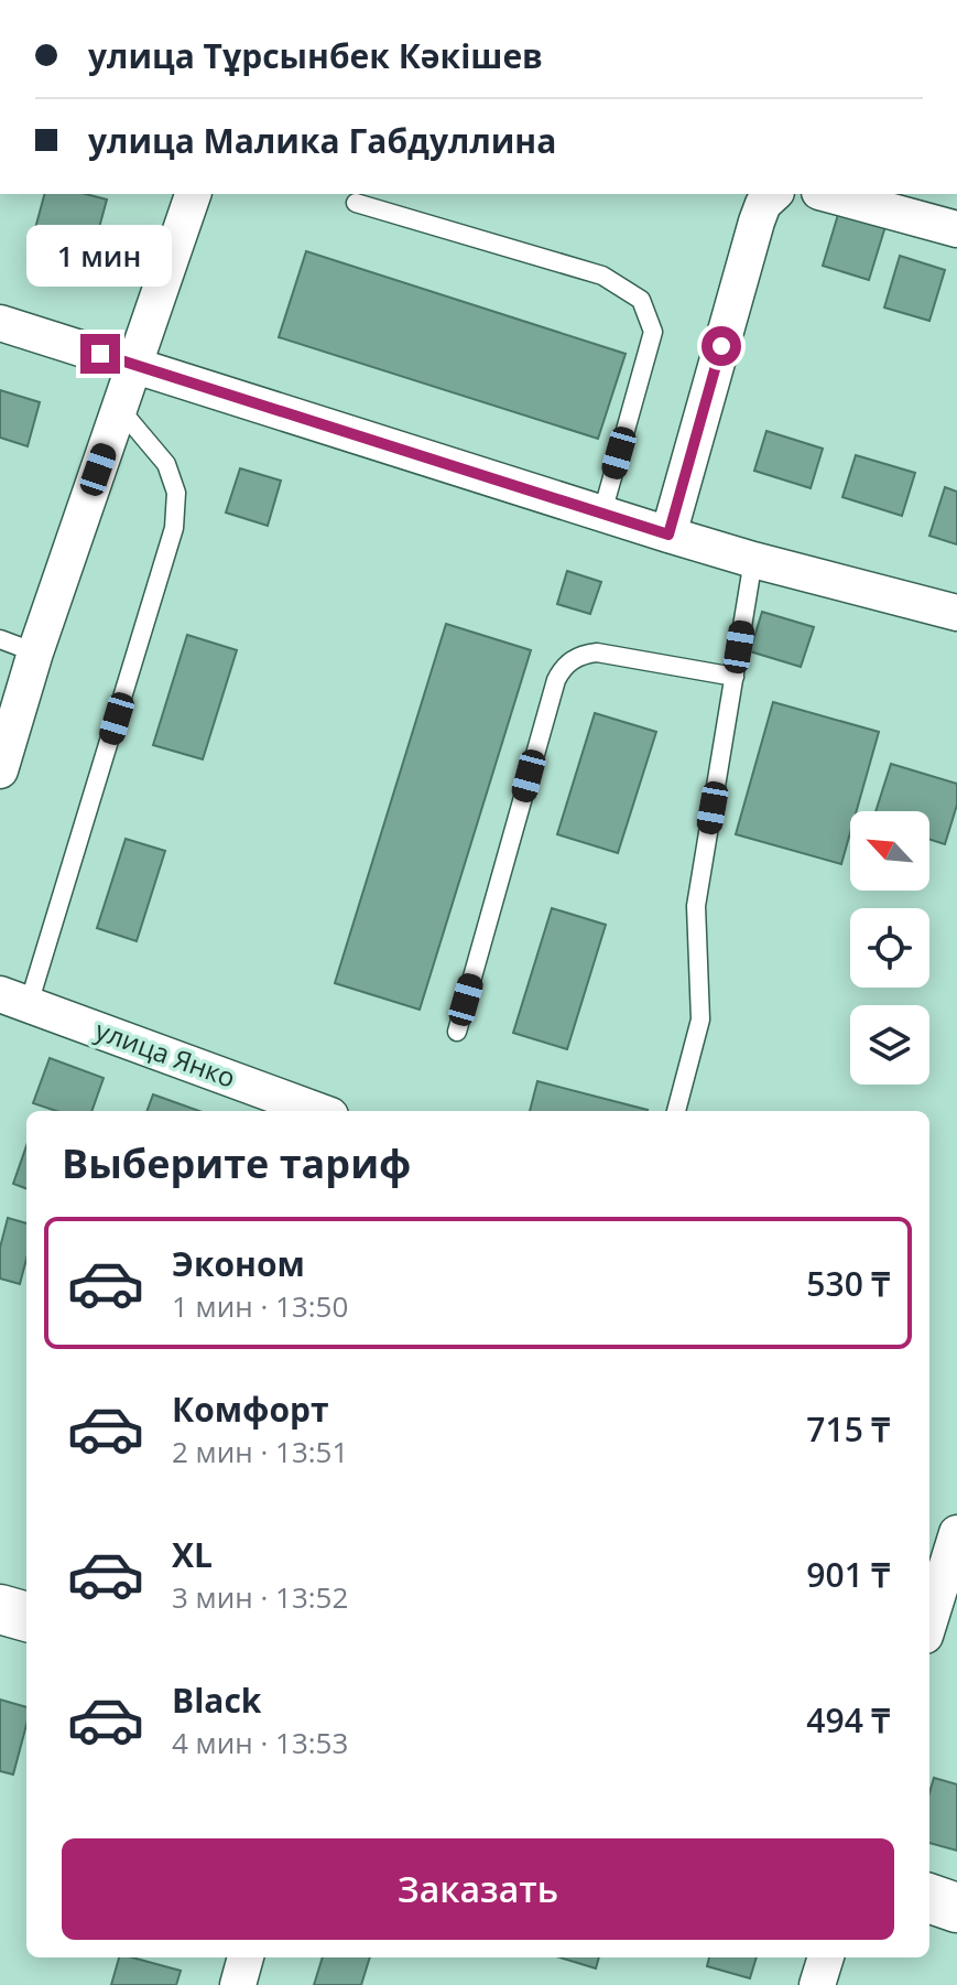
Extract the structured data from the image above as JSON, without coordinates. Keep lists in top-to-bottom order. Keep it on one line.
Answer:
{"streets":{"street":["улица Янко"]},"north":"top left","page":{"banner":["улица Тұрсынбек Кәкішев","улица Малика Габдуллина"],"bubble":"1 мин","heading":"Выберите тариф","list":[{"name":"Эконом","note":"1 мин · 13:50","value":"530 ₸"},{"name":"Комфорт","note":"2 мин · 13:51","value":"715 ₸"},{"name":"XL","note":"3 мин · 13:52","value":"901 ₸"},{"name":"Black","note":"4 мин · 13:53","value":"494 ₸"}],"buttons":"Заказать"}}
